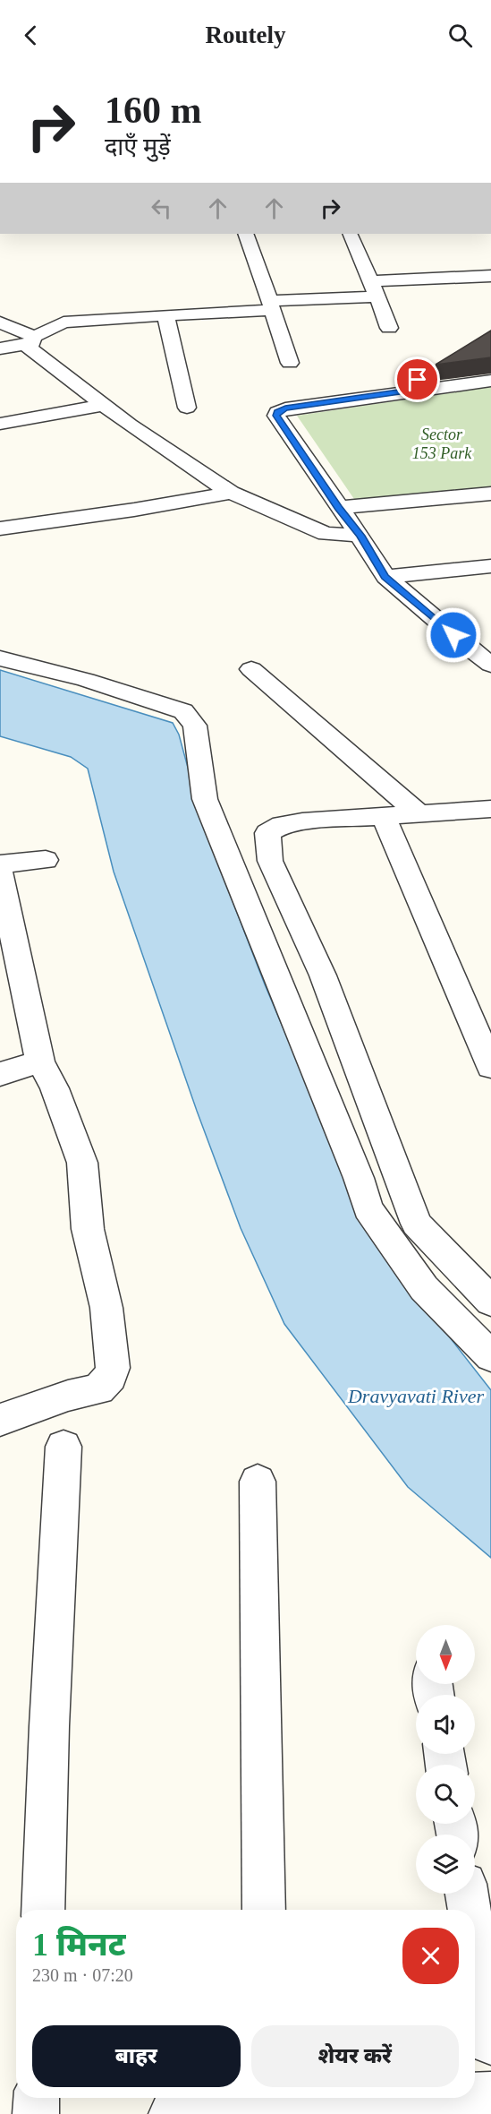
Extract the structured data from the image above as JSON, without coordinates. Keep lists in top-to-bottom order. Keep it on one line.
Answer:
{"water":["Dravyavati River"],"parks":["Sector 153 Park"],"north":"bottom","page":{"header":"Routely","turn":["160 m","दाएँ मुड़ें"],"heading":["1 मिनट","230 m · 07:20"],"buttons":["बाहर","शेयर करें"]}}
